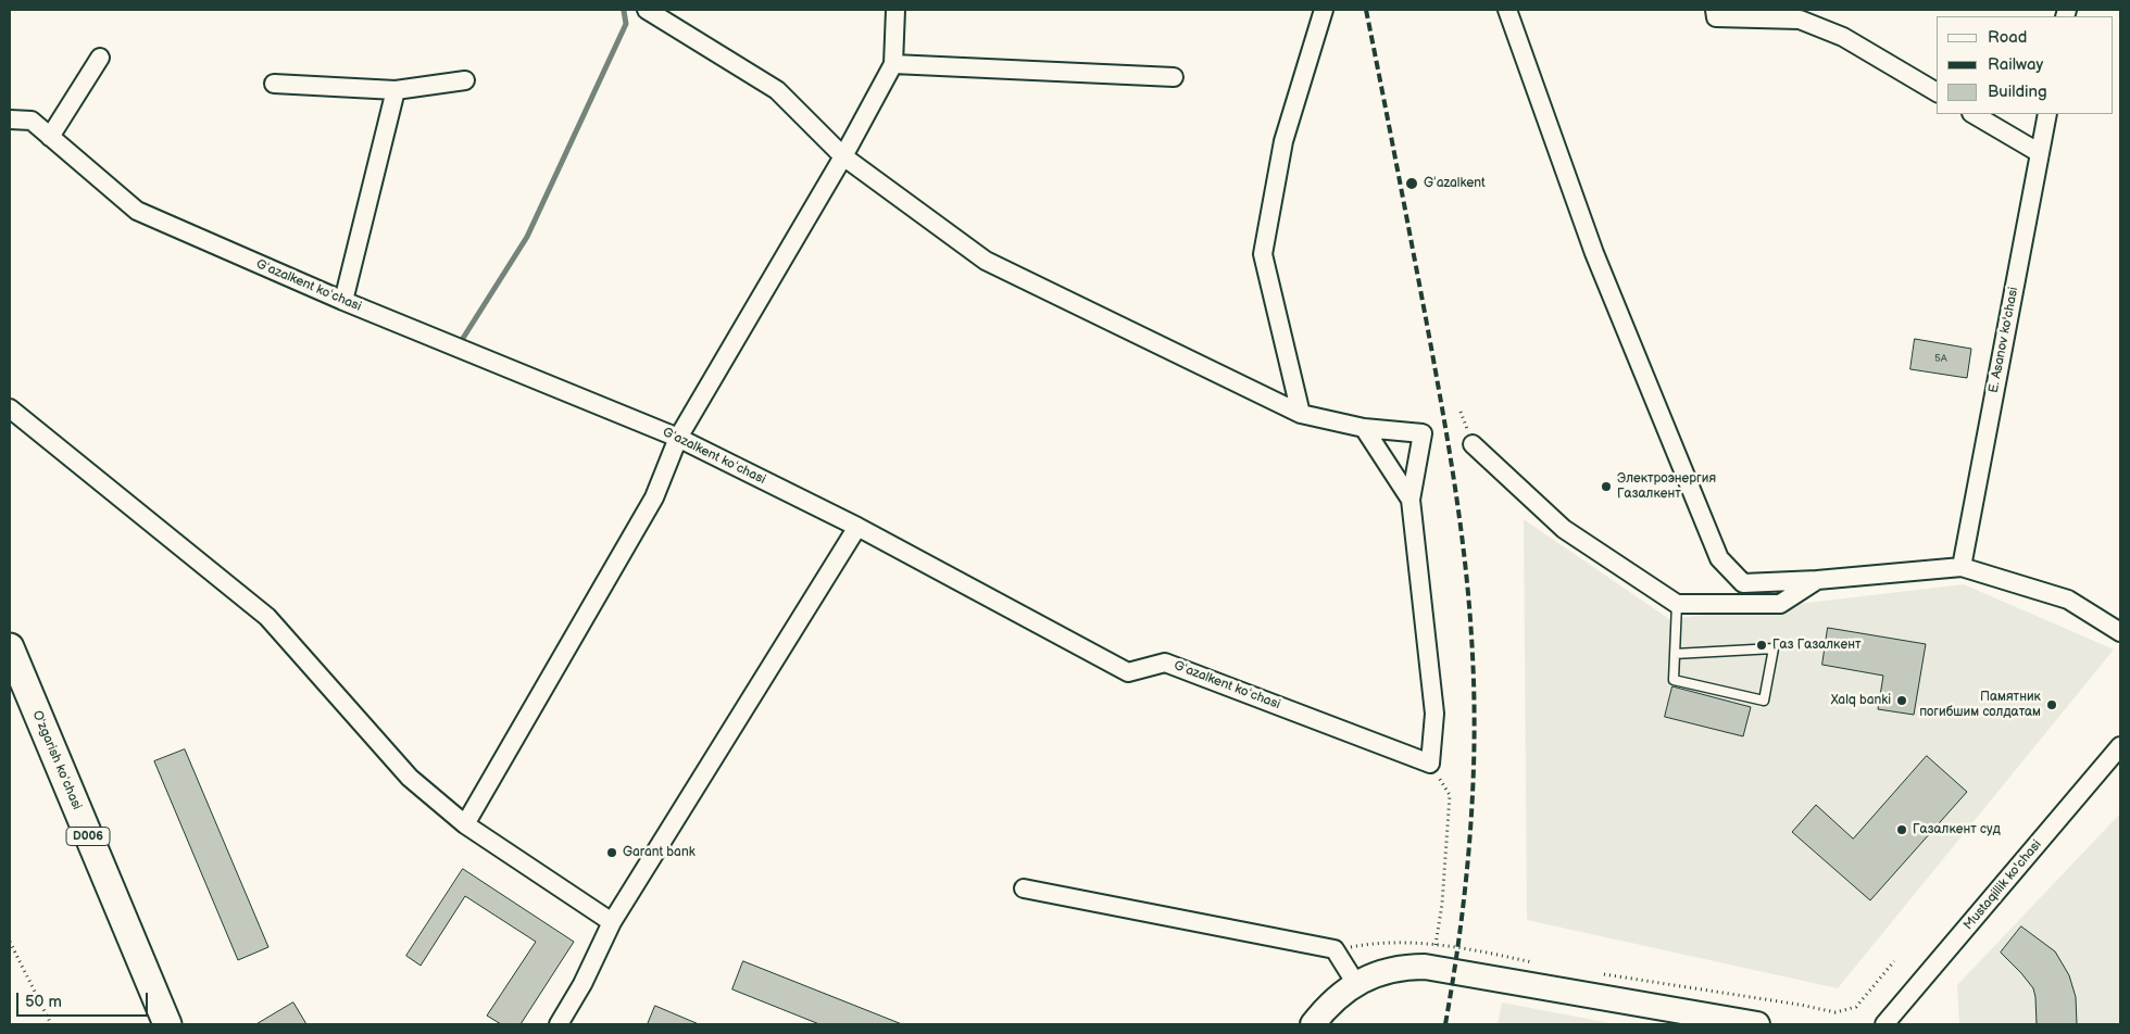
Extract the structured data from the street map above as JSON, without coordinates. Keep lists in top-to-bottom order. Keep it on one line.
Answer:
{"streets":{"main road":["Oʻzgarish koʻchasi","D006"],"street":["Gʻazalkent koʻchasi","E. Asanov ko'chasi","Mustaqillik ko'chasi"]},"places":["Gʻazalkent","Электроэнергия Газалкент","Газ Газалкент","Xalq banki","Памятник погибшим солдатам","Газалкент суд","Garant bank"],"house_numbers":["5А"],"legend":["Road","Railway","Building"],"scale_bar":"50 m"}
